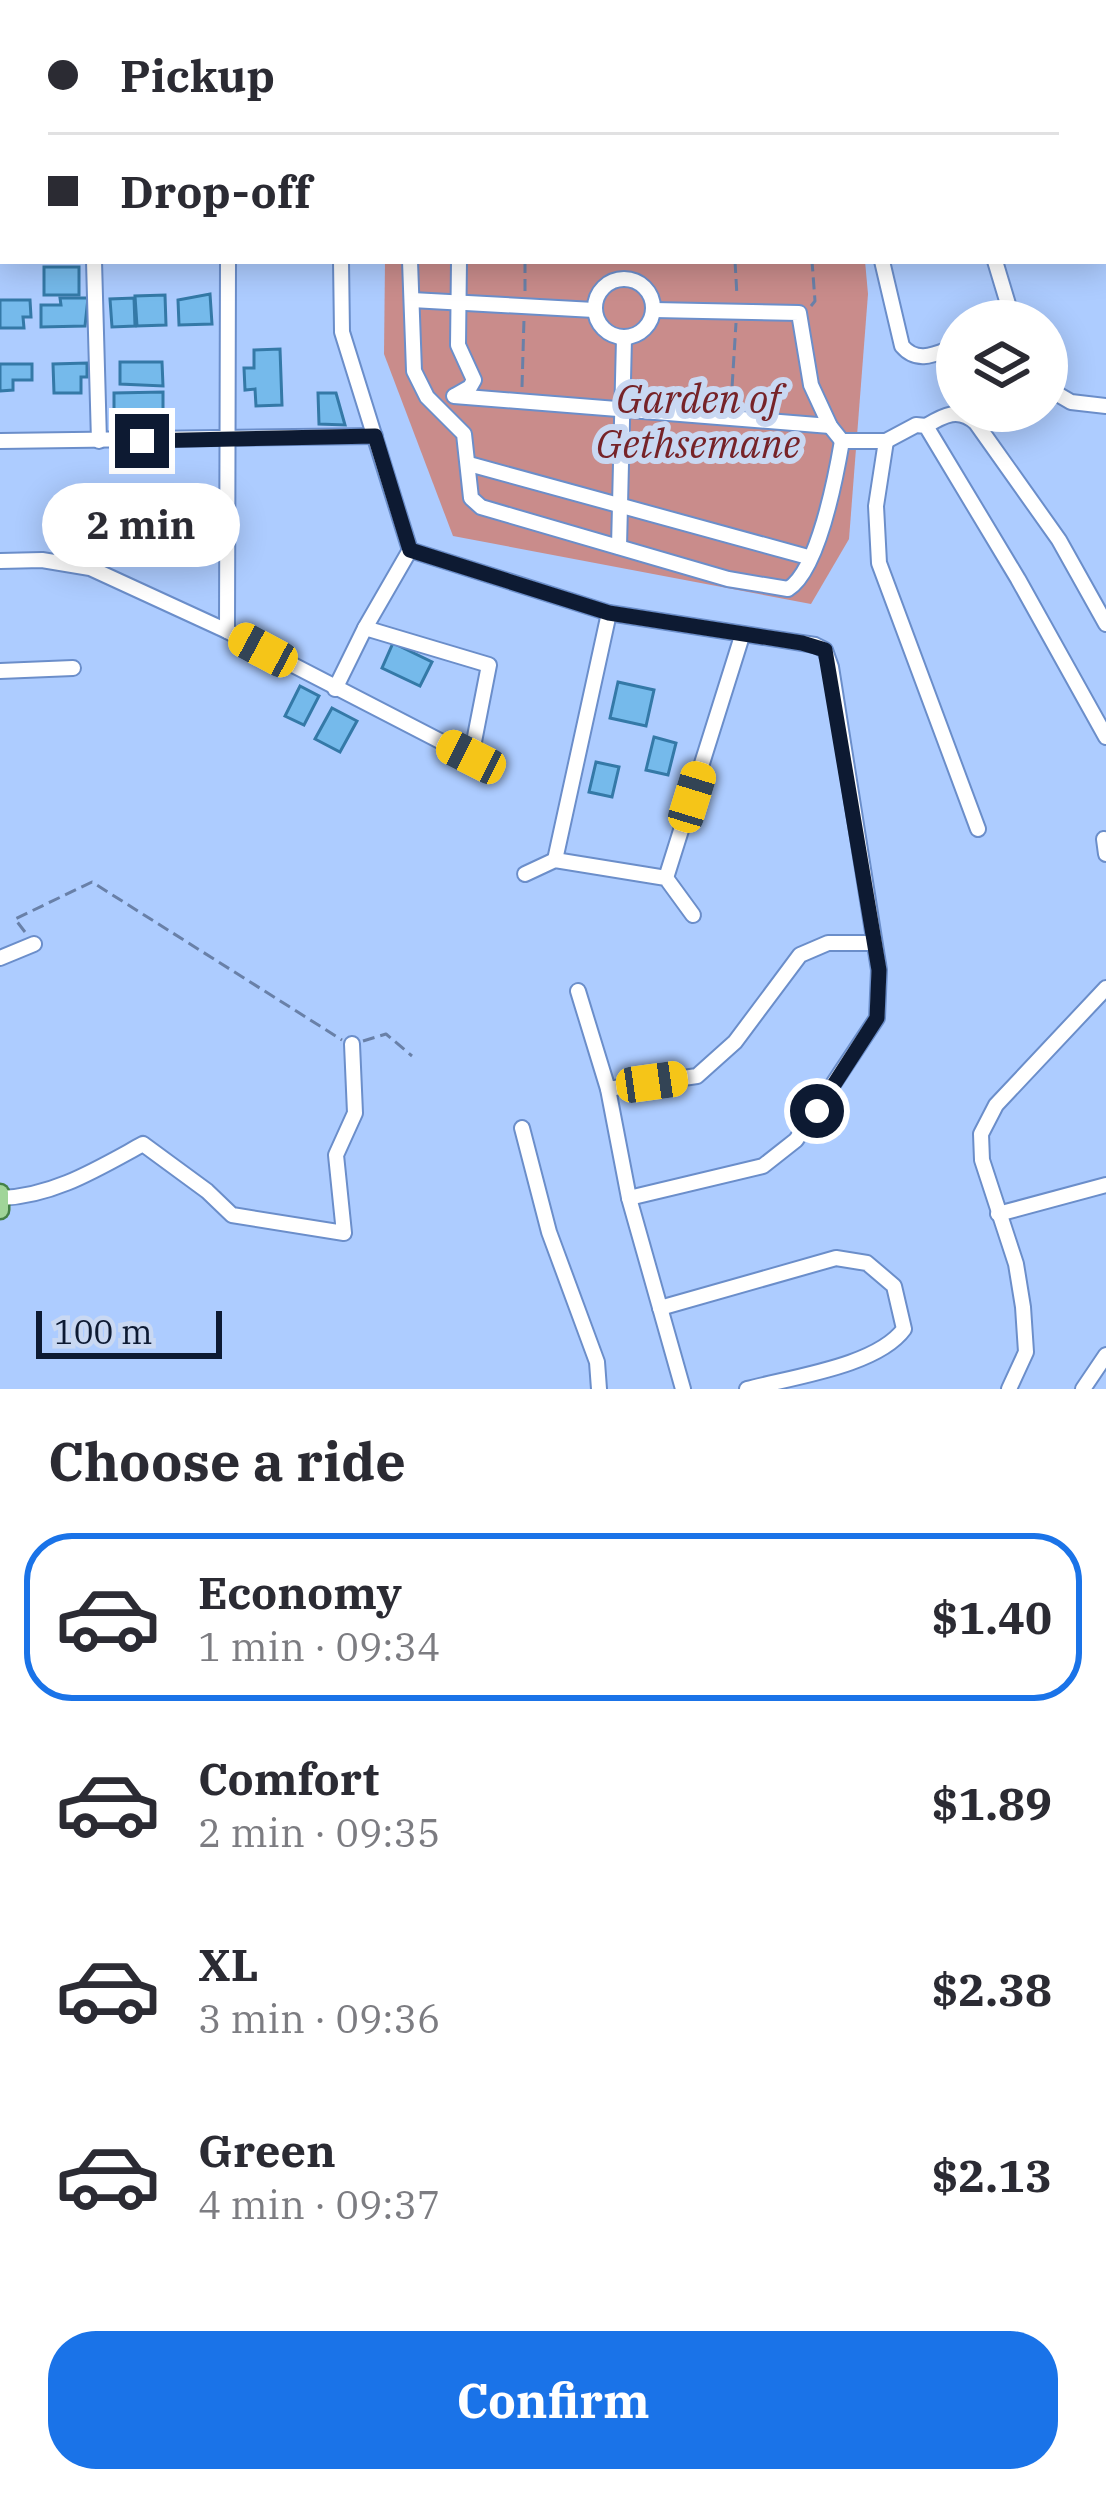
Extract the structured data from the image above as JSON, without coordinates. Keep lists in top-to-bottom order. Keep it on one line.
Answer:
{"parks":["Garden of Gethsemane"],"scale_bar":"100 m","page":{"banner":["Pickup","Drop-off"],"bubble":"2 min","scale":"100 m","heading":"Choose a ride","list":[{"name":"Economy","note":"1 min · 09:34","value":"$1.40"},{"name":"Comfort","note":"2 min · 09:35","value":"$1.89"},{"name":"XL","note":"3 min · 09:36","value":"$2.38"},{"name":"Green","note":"4 min · 09:37","value":"$2.13"}],"buttons":"Confirm"}}
